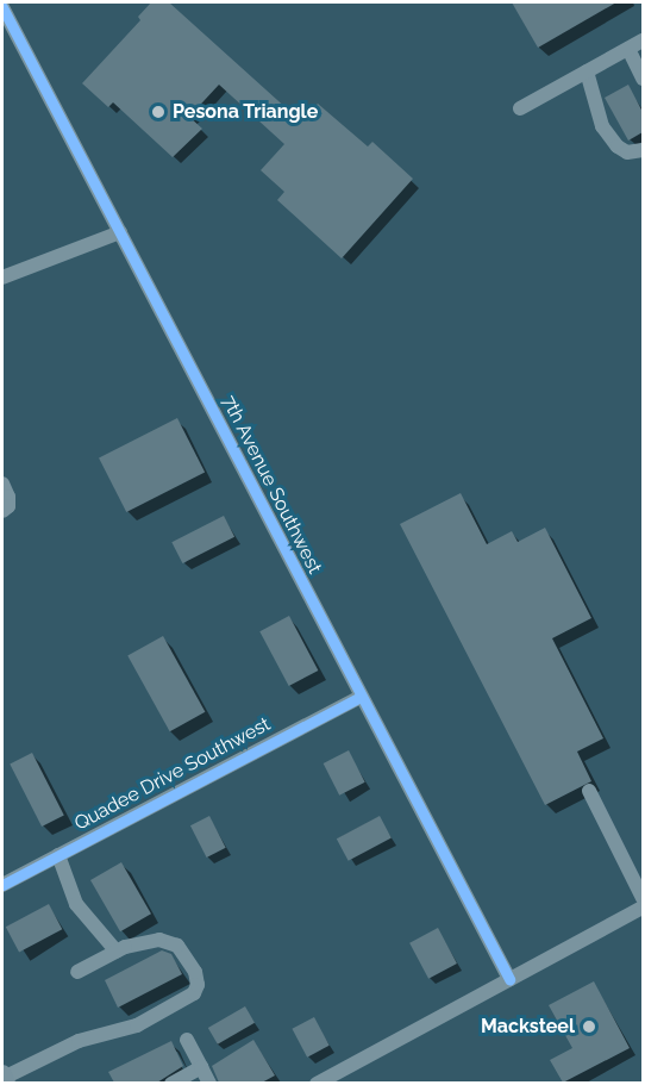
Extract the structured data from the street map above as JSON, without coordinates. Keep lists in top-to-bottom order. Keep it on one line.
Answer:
{"streets":{"street":["7th Avenue Southwest","Quadee Drive Southwest"]},"crossings":[["7th Avenue Southwest","Quadee Drive Southwest"]],"places":["Pesona Triangle","Macksteel"]}
